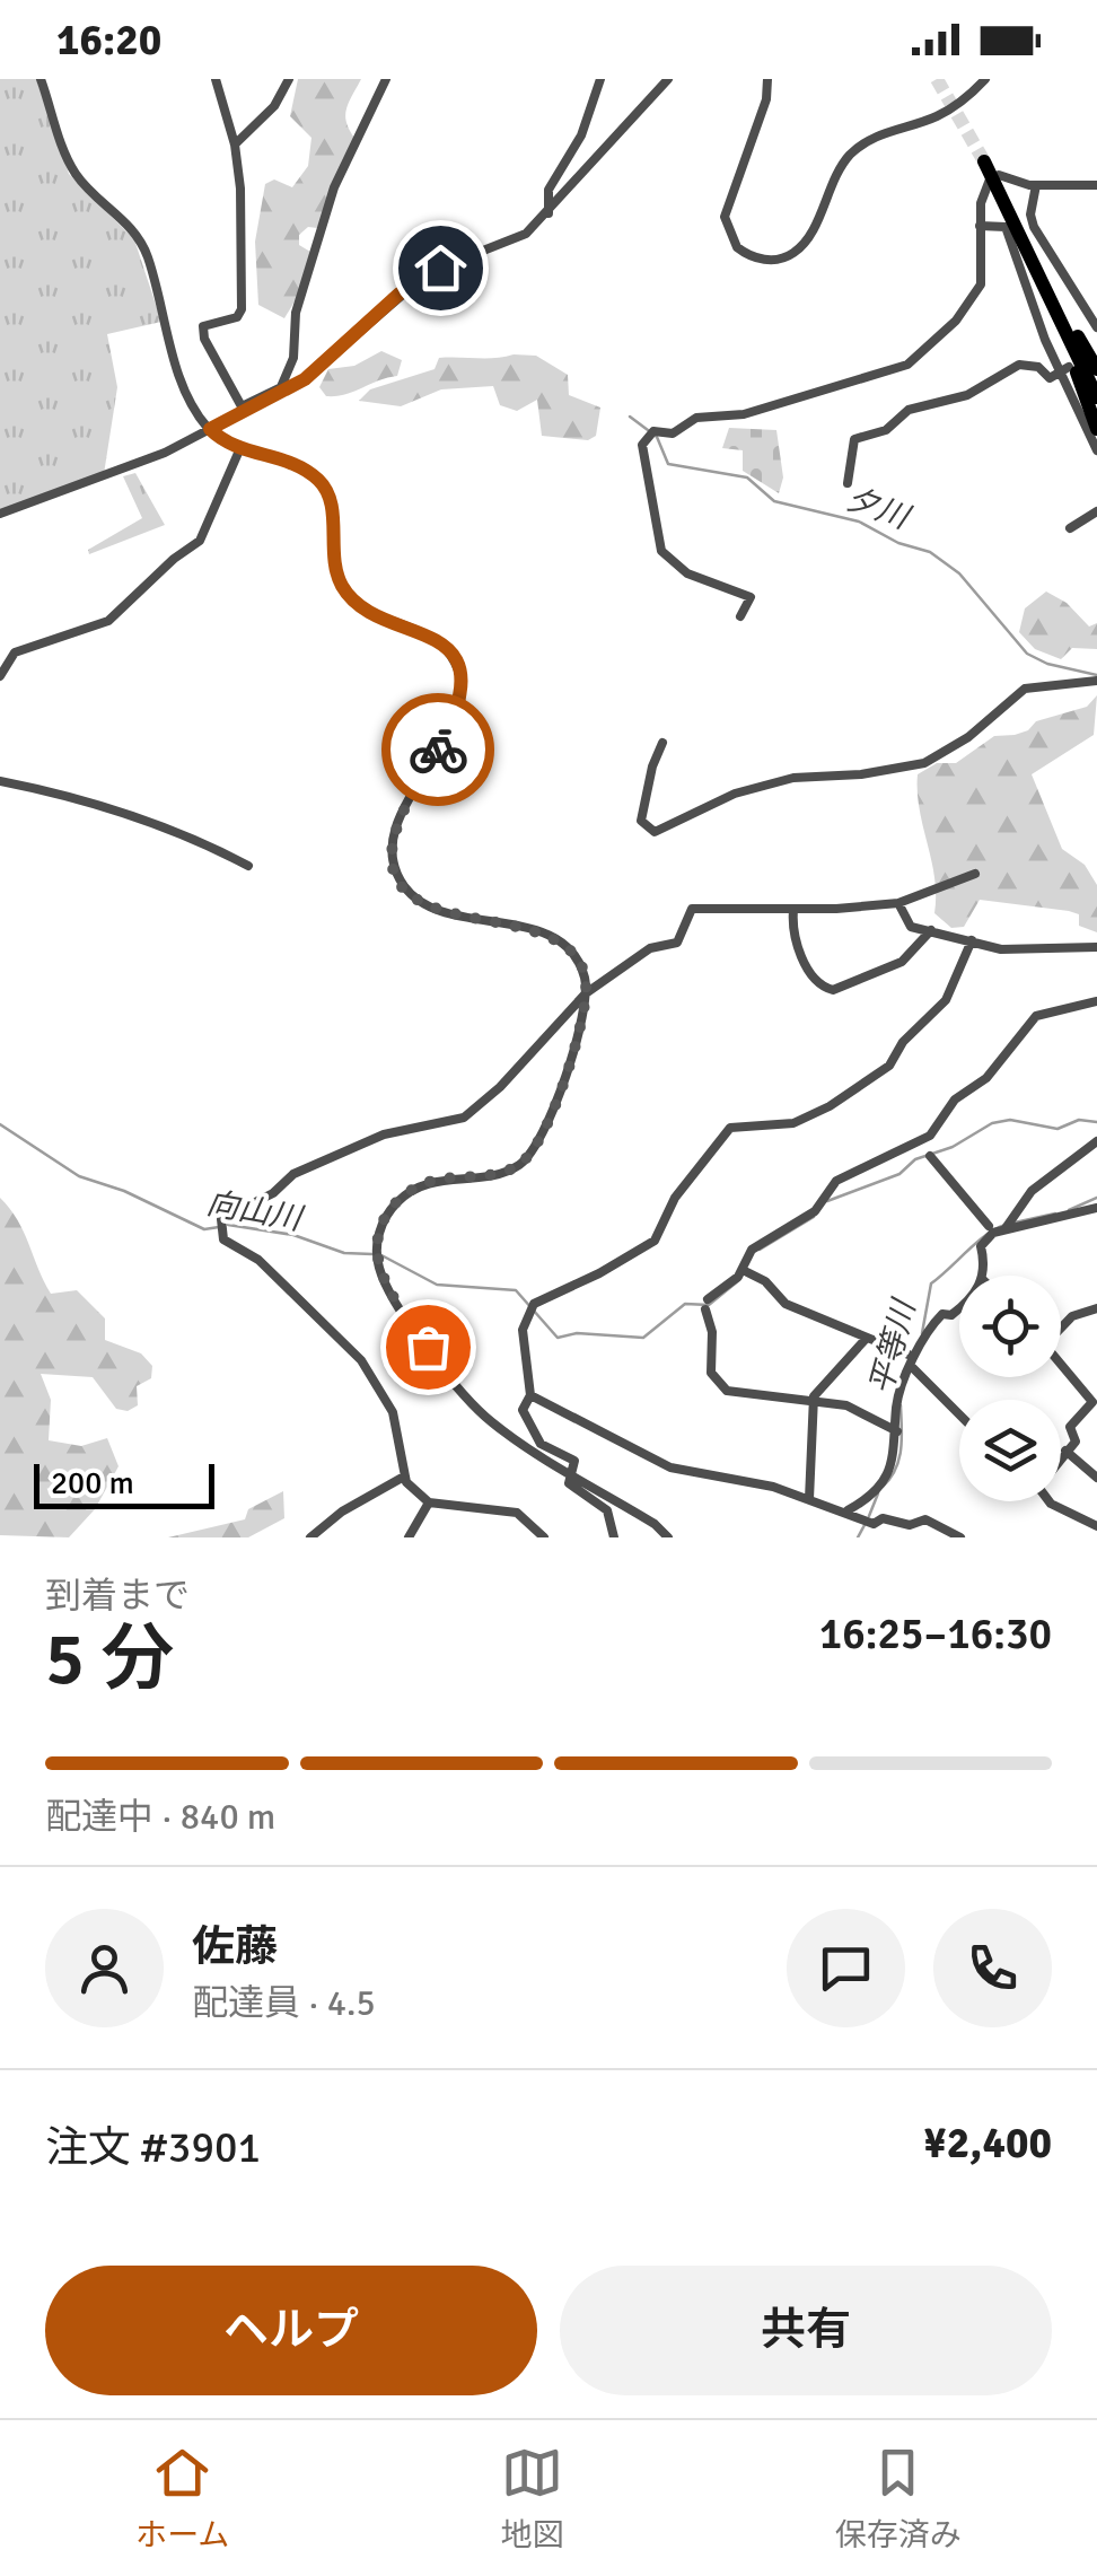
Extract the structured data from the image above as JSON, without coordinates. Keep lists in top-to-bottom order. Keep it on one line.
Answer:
{"water":["夕川","向山川","平等川"],"scale_bar":"200 m","page":{"status":"16:20","scale":"200 m","heading":["5 分","到着まで","16:25–16:30"],"panel":["佐藤","配達員 · 4.5","注文 #3901","¥2,400"],"bar":"配達中 · 840 m","buttons":["ヘルプ","共有"],"tabs":["ホーム","地図","保存済み"]}}
